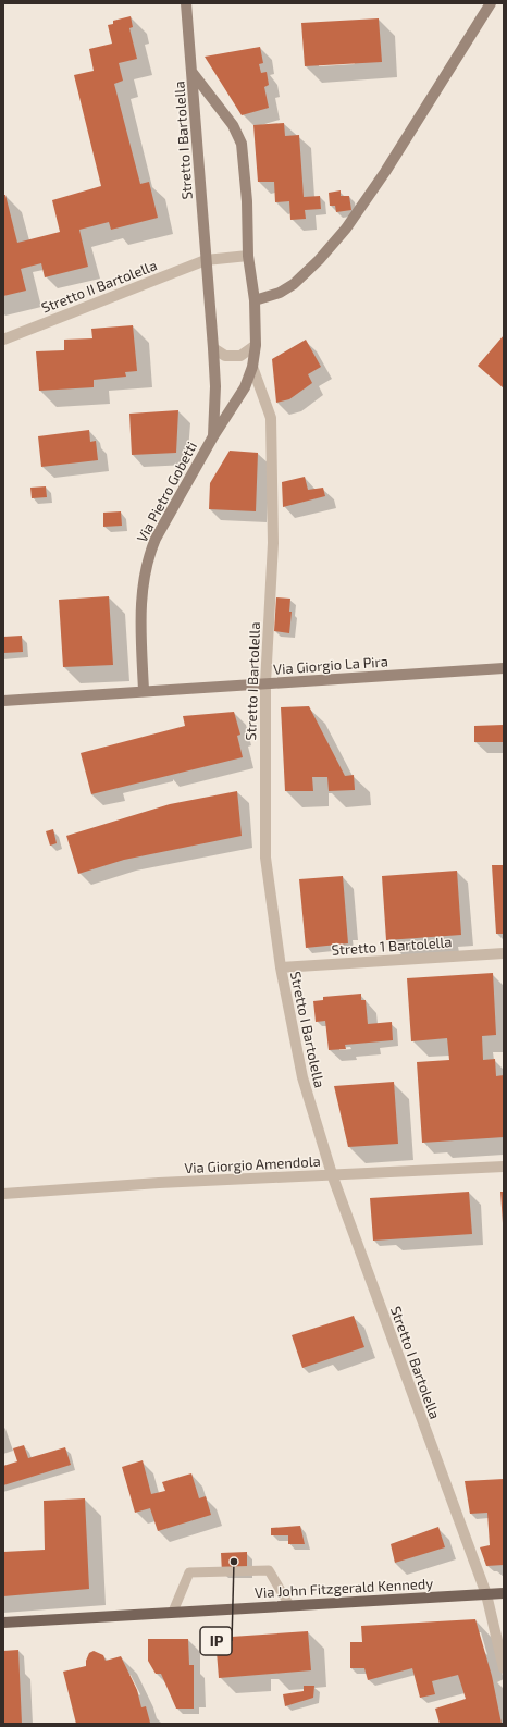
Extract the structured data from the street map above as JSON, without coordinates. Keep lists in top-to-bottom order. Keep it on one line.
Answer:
{"streets":{"main road":["Via John Fitzgerald Kennedy"],"street":["Stretto I Bartolella","Stretto II Bartolella","Via Pietro Gobetti","Via Giorgio La Pira","Stretto 1 Bartolella","Via Giorgio Amendola"]},"crossings":[["Stretto I Bartolella","Stretto II Bartolella"],["Stretto I Bartolella","Via Pietro Gobetti"],["Stretto I Bartolella","Via Giorgio La Pira"],["Stretto I Bartolella","Stretto 1 Bartolella"],["Stretto I Bartolella","Via Giorgio Amendola"],["Stretto I Bartolella","Via John Fitzgerald Kennedy"],["Via Pietro Gobetti","Via Giorgio La Pira"]],"places":["IP"]}
